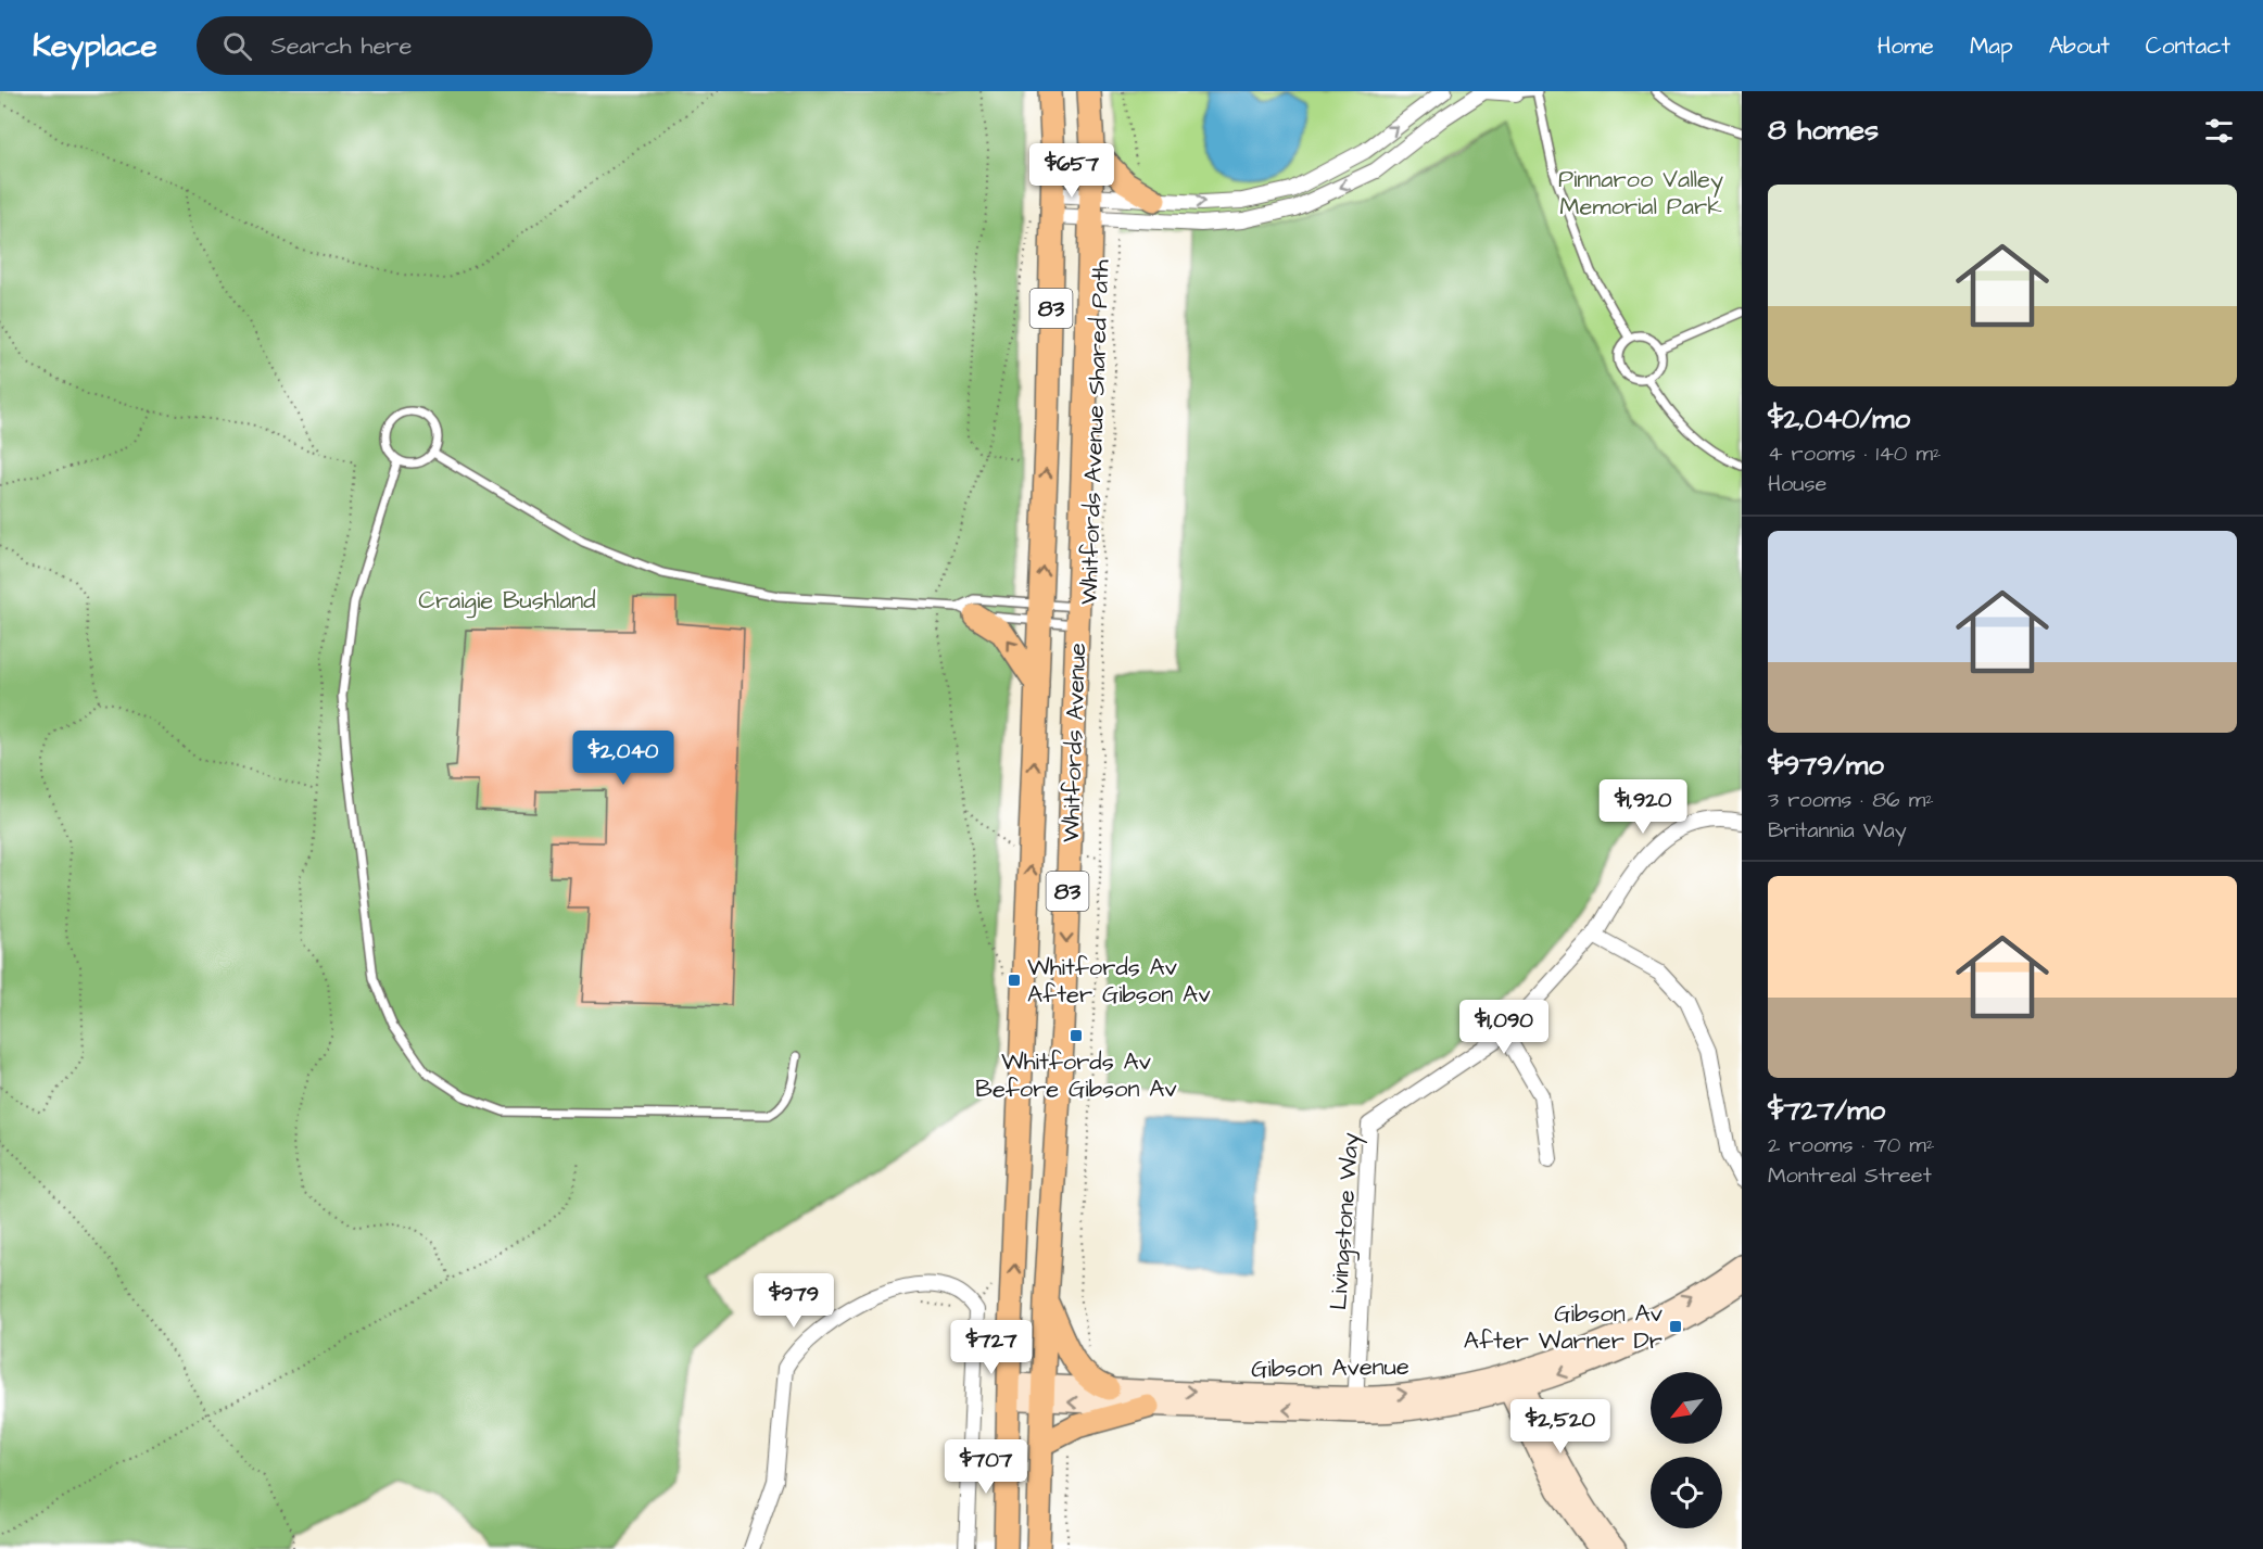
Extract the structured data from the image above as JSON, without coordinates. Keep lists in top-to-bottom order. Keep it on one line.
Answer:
{"streets":{"main road":["83","Whitfords Avenue","Gibson Avenue"],"street":["Livingstone Way"],"path":["Whitfords Avenue Shared Path"]},"crossings":[["Whitfords Avenue","Gibson Avenue"],["Livingstone Way","Gibson Avenue"]],"parks":["Pinnaroo Valley Memorial Park","Craigie Bushland"],"places":{"transit":["Whitfords Av After Gibson Av","Whitfords Av Before Gibson Av","Gibson Av After Warner Dr"]},"north":"bottom left","page":{"header":"Keyplace","search":"Search here","nav":["Home","Map","About","Contact"],"heading":"8 homes","price":["$657","$2,040","$1,920","$1,090","$979","$727","$2,520","$707"],"list":[{"name":"$2,040/mo","note":"4 rooms · 140 m² · House"},{"name":"$979/mo","note":"3 rooms · 86 m² · Britannia Way"},{"name":"$727/mo","note":"2 rooms · 70 m² · Montreal Street"}]}}
